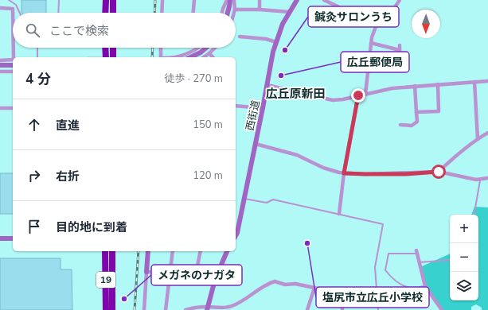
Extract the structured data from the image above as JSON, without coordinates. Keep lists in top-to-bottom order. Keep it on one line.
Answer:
{"streets":{"highway":["19"],"main road":["西街道"]},"districts":["広丘原新田"],"places":["鍼灸サロンうち","広丘郵便局","塩尻市立広丘小学校","メガネのナガタ"],"north":"bottom","page":{"search":"ここで検索","heading":["4 分","徒歩 · 270 m"],"list":[["直進","150 m"],["右折","120 m"],"目的地に到着"],"map_buttons":["+","−"]}}
